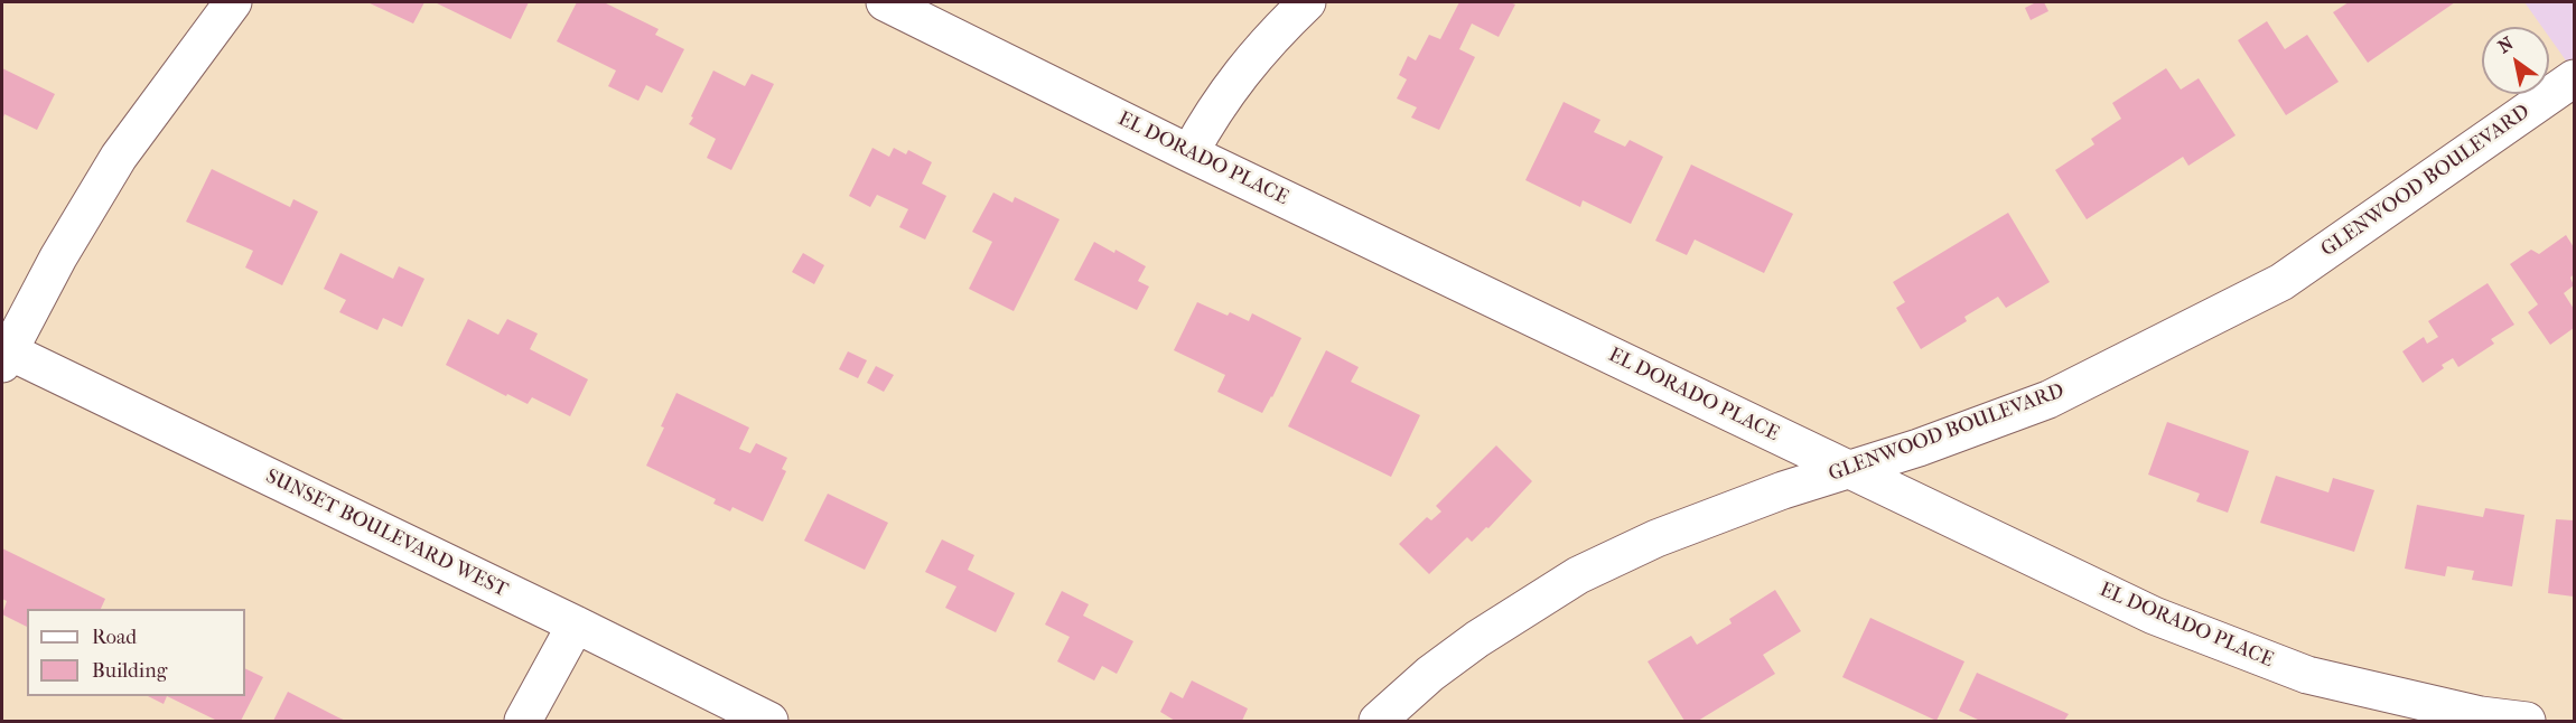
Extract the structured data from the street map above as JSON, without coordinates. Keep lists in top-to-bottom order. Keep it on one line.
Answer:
{"streets":{"street":["EL DORADO PLACE","GLENWOOD BOULEVARD","SUNSET BOULEVARD WEST"]},"crossings":[["EL DORADO PLACE","GLENWOOD BOULEVARD"]],"legend":["Road","Building"],"north":"top left"}
